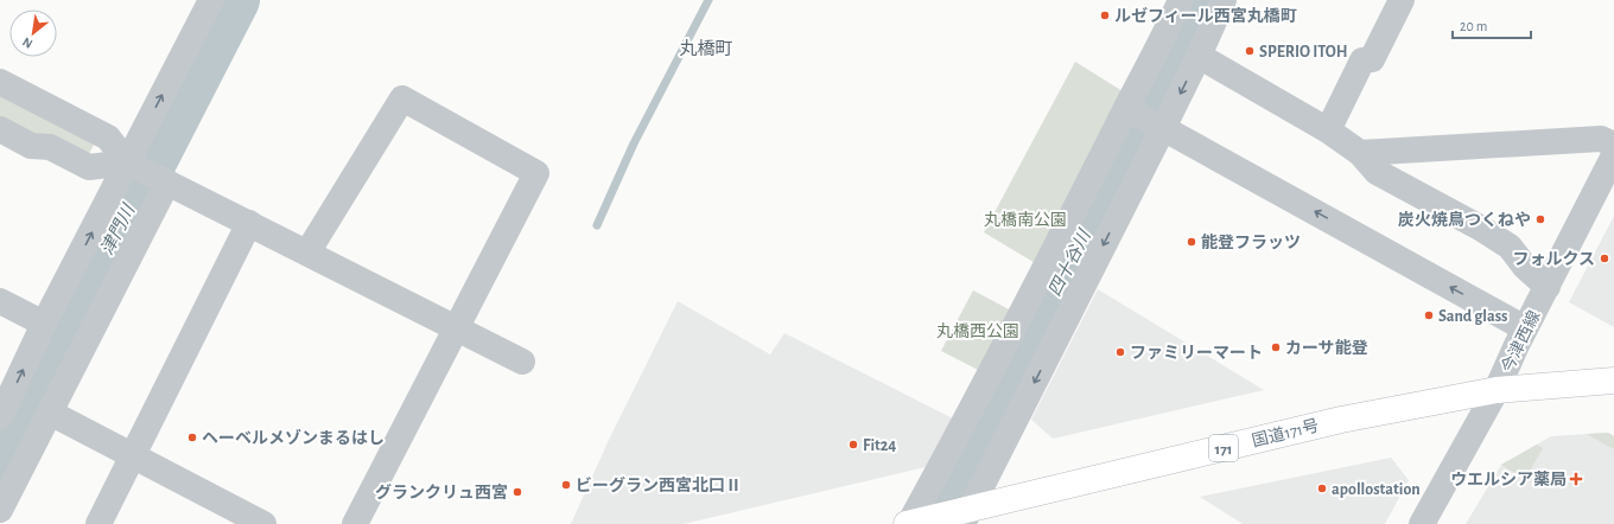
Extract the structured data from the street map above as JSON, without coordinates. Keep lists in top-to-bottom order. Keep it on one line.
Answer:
{"streets":{"highway":["国道171号","171"],"street":["今津西線"]},"crossings":[["今津西線","国道171号"]],"districts":["丸橋町"],"water":["津門川","四十谷川"],"parks":["丸橋南公園","丸橋西公園"],"places":{"other":["ルゼフィール西宮丸橋町","SPERIO ITOH","炭火焼鳥つくねや","能登フラッツ","フォルクス","Sand glass","カーサ能登","ファミリーマート","ヘーベルメゾンまるはし","Fit24","ビーグラン西宮北口Ⅱ","apollostation","グランクリュ西宮"],"health":["ウエルシア薬局"]},"scale_bar":"20 m","north":"bottom left"}
